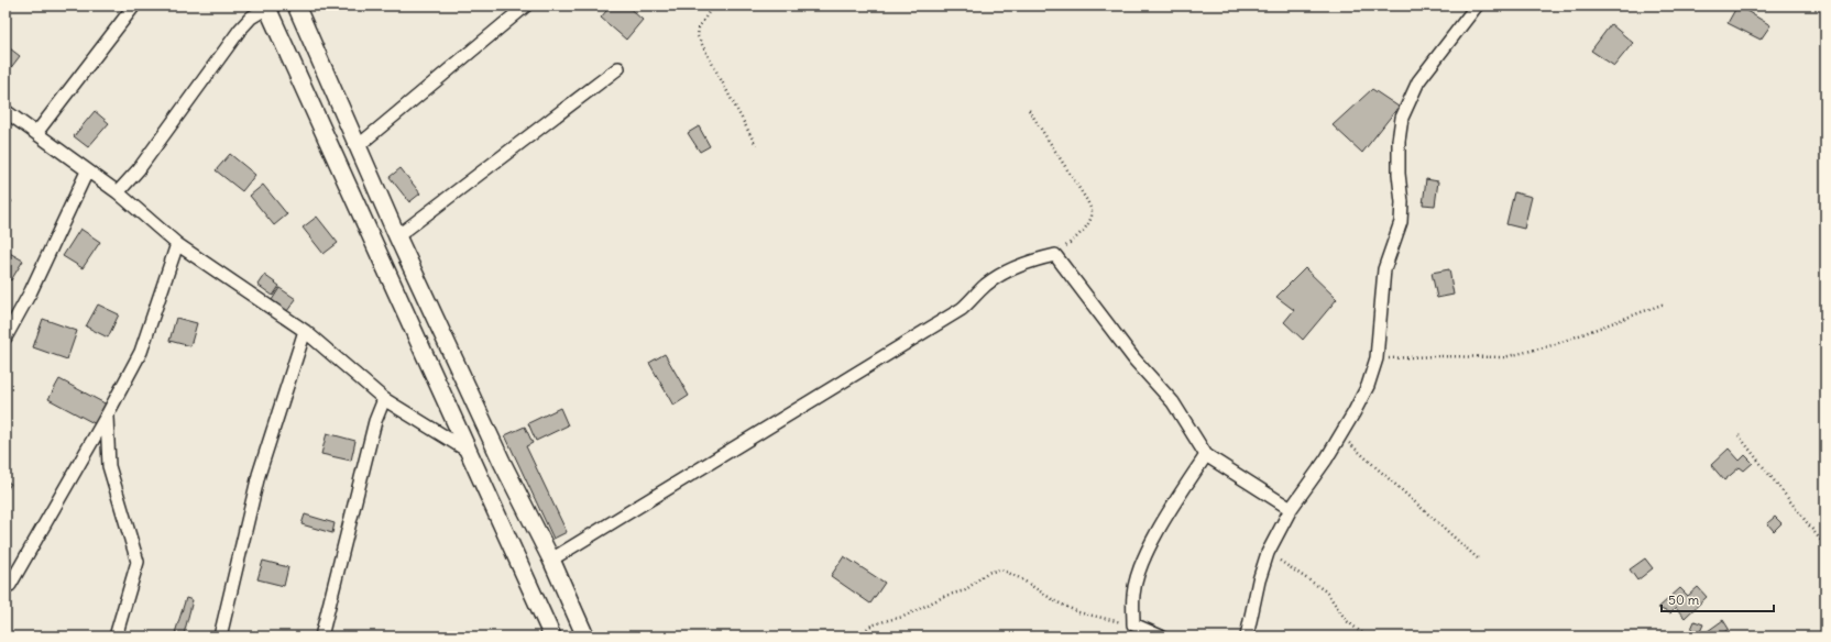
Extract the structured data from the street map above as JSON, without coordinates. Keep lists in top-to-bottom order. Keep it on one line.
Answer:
{"scale_bar":"50 m"}
